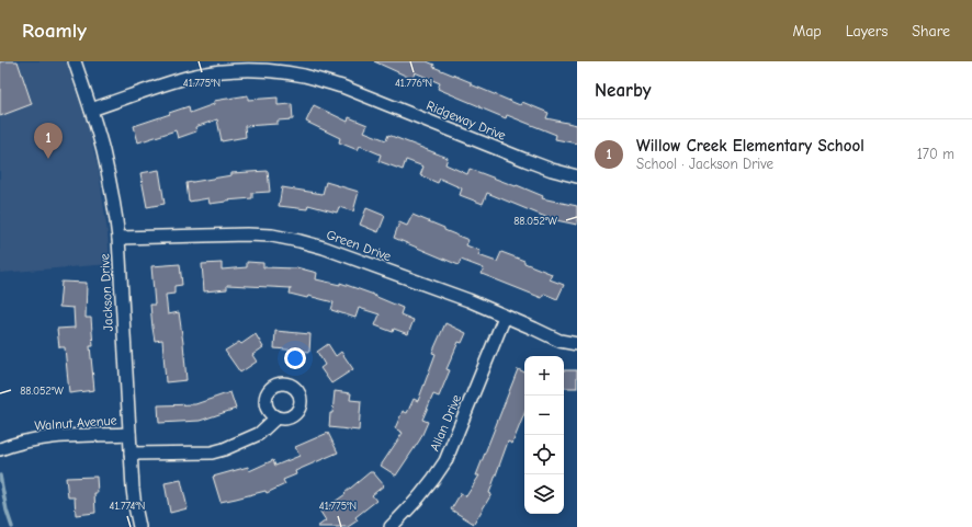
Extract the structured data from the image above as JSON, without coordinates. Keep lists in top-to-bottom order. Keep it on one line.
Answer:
{"streets":{"street":["Ridgeway Drive","Green Drive","Jackson Drive","Walnut Avenue","Allan Drive"]},"crossings":[["Ridgeway Drive","Jackson Drive"],["Green Drive","Jackson Drive"],["Green Drive","Allan Drive"],["Jackson Drive","Walnut Avenue"]],"page":{"header":"Roamly","nav":["Map","Layers","Share"],"heading":"Nearby","list":[{"mark":"1","name":"Willow Creek Elementary School","note":"School · Jackson Drive","value":"170 m"}],"pins":"1","map_buttons":["+","−"]},"coordinates":["41.775°N","41.776°N","88.052°W","41.774°N"]}
